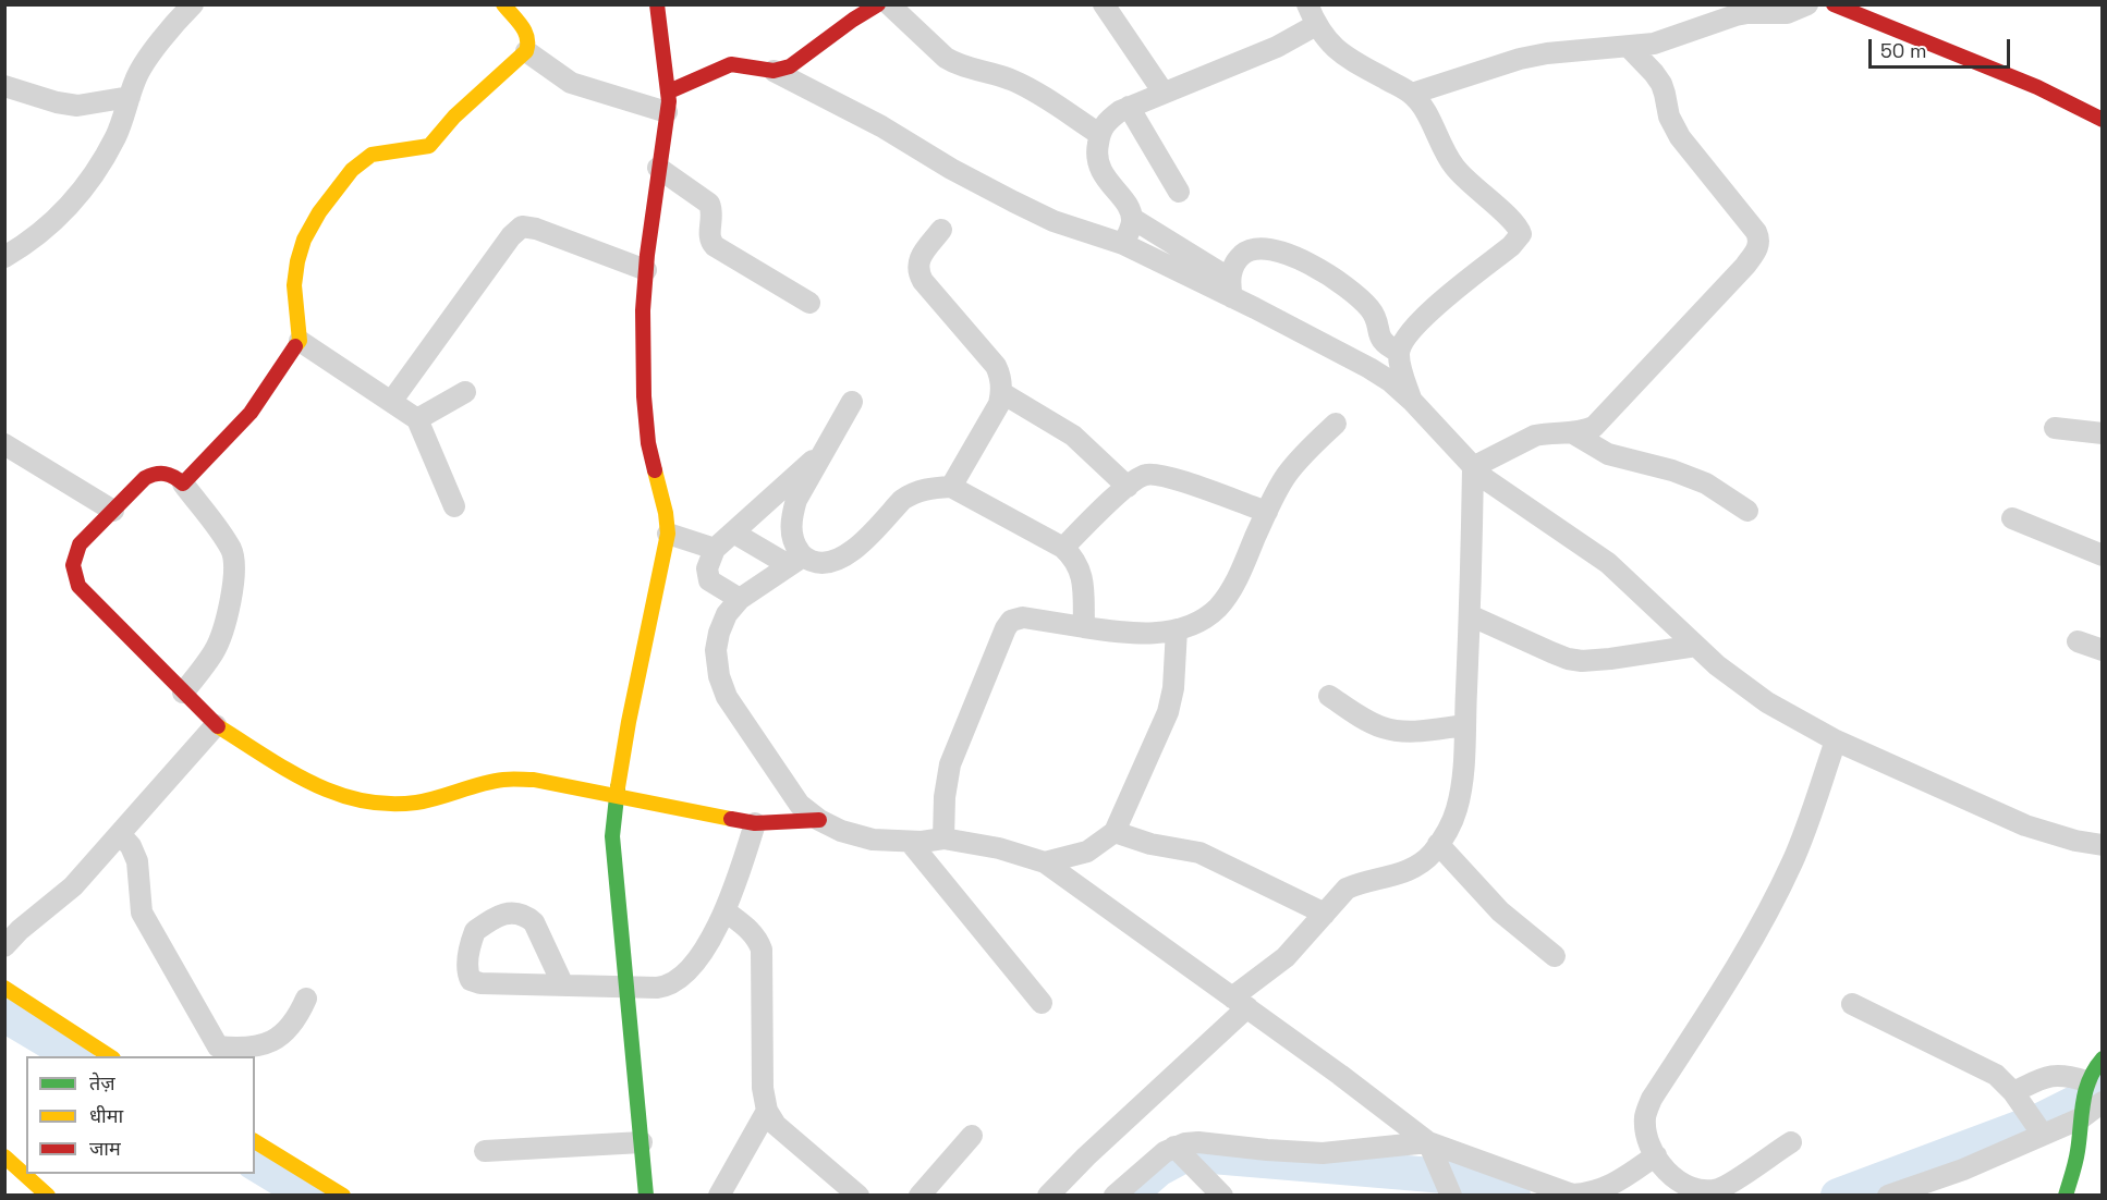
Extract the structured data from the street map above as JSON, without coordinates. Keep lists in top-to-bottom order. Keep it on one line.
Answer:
{"legend":["तेज़","धीमा","जाम"],"scale_bar":"50 m"}
